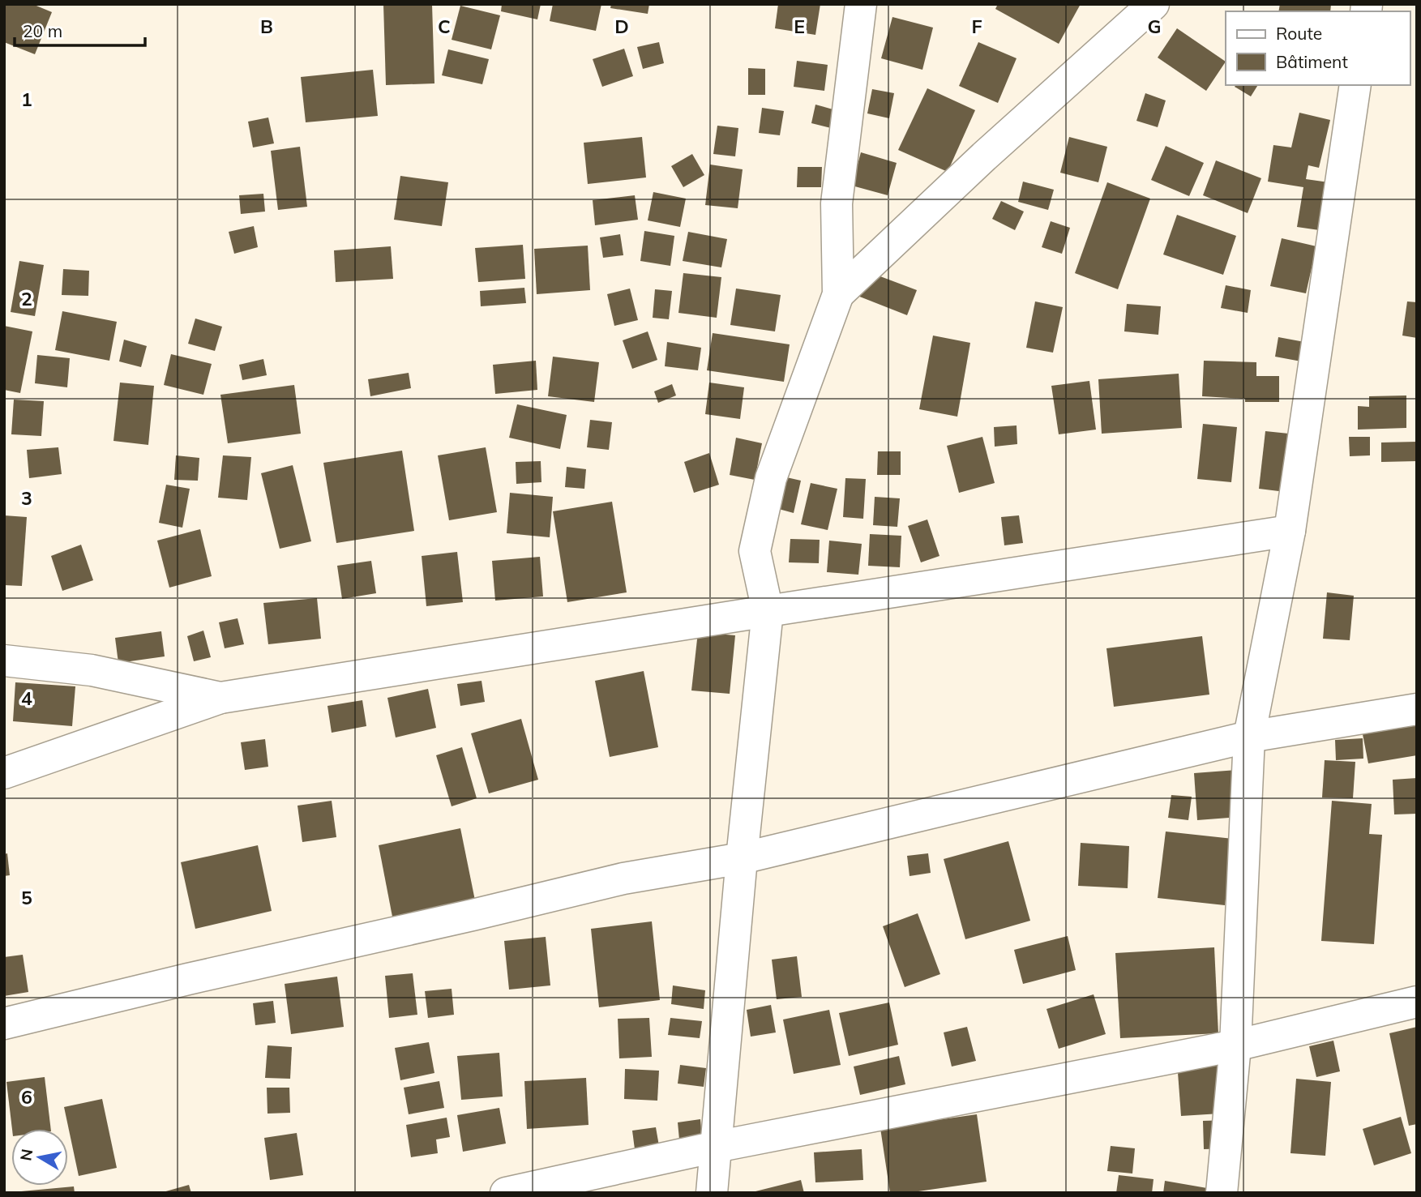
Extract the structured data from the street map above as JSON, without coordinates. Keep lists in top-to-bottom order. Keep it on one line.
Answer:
{"legend":["Route","Bâtiment"],"scale_bar":"20 m","north":"left","grid":{"columns":["B","C","D","E","F","G"],"rows":["1","2","3","4","5","6"]}}
